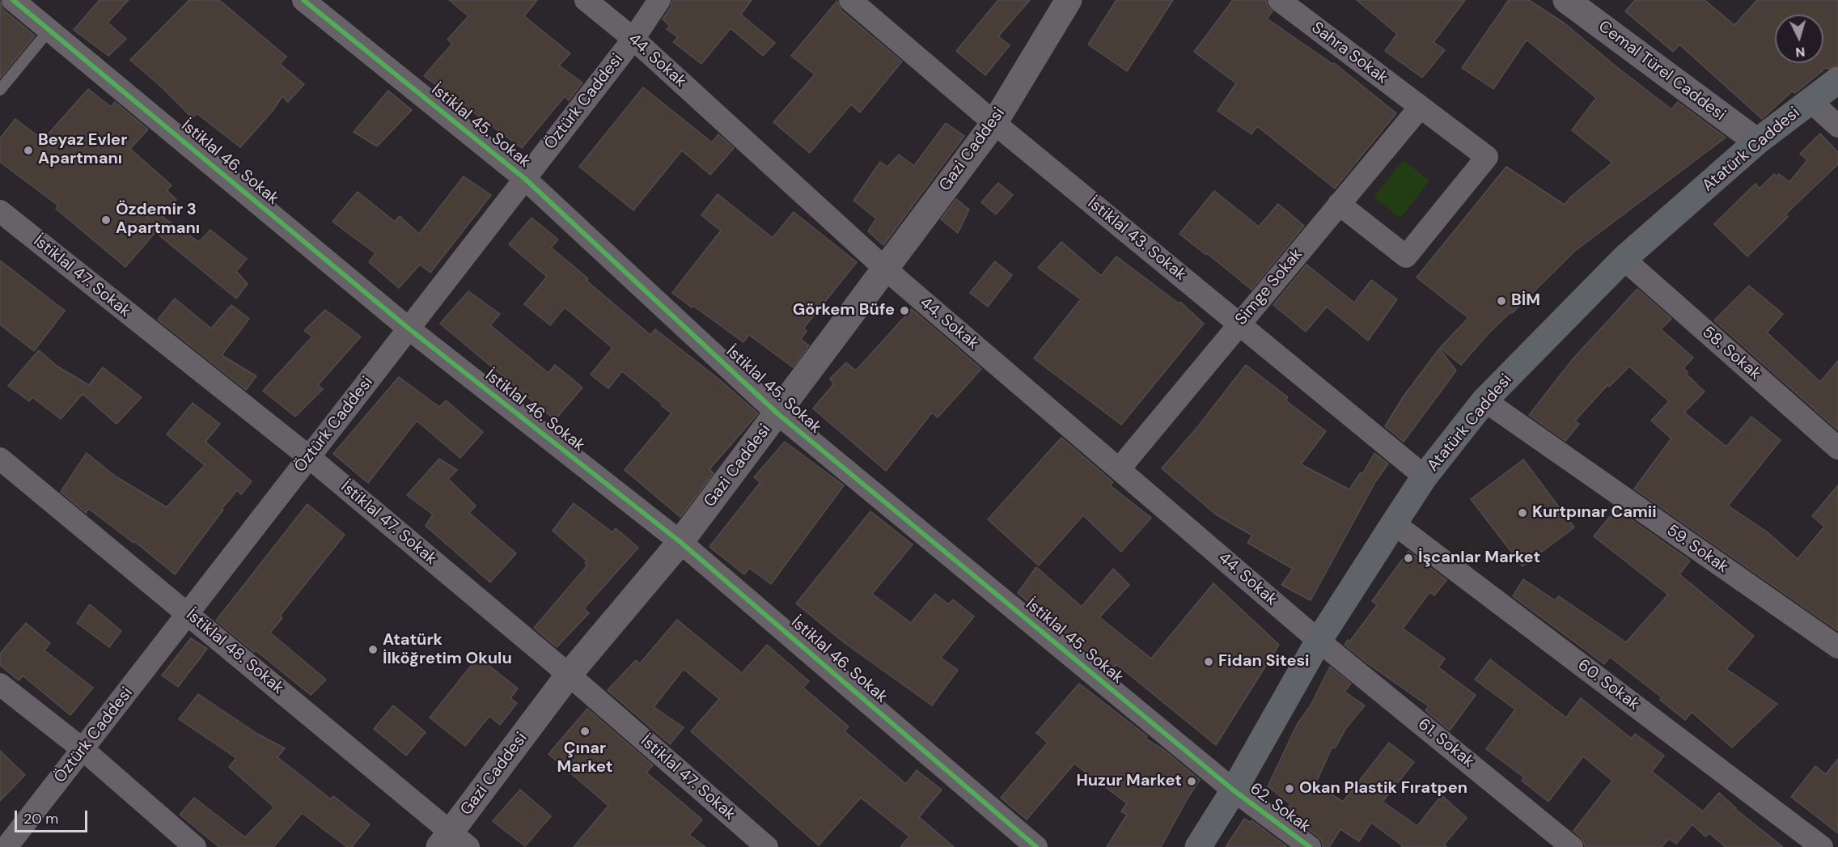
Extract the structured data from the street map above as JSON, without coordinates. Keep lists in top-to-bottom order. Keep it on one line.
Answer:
{"streets":{"main road":["Atatürk Caddesi"],"street":["Sahra Sokak","44. Sokak","Cemal Türel Caddesi","Öztürk Caddesi","İstiklal 45. Sokak","Gazi Caddesi","İstiklal 46. Sokak","İstiklal 43. Sokak","İstiklal 47. Sokak","Simge Sokak","58. Sokak","59. Sokak","İstiklal 48. Sokak","60. Sokak","61. Sokak","62. Sokak"]},"crossings":[["Sahra Sokak","Simge Sokak"],["44. Sokak","Öztürk Caddesi"],["44. Sokak","Gazi Caddesi"],["44. Sokak","Atatürk Caddesi"],["44. Sokak","Simge Sokak"],["44. Sokak","61. Sokak"],["Cemal Türel Caddesi","Atatürk Caddesi"],["Öztürk Caddesi","İstiklal 45. Sokak"],["Öztürk Caddesi","İstiklal 46. Sokak"],["Öztürk Caddesi","İstiklal 47. Sokak"],["Öztürk Caddesi","İstiklal 48. Sokak"],["İstiklal 45. Sokak","Gazi Caddesi"],["İstiklal 45. Sokak","Atatürk Caddesi"],["İstiklal 45. Sokak","62. Sokak"],["Gazi Caddesi","İstiklal 46. Sokak"],["Gazi Caddesi","İstiklal 43. Sokak"],["Gazi Caddesi","İstiklal 47. Sokak"],["Gazi Caddesi","İstiklal 48. Sokak"],["Atatürk Caddesi","İstiklal 43. Sokak"],["Atatürk Caddesi","58. Sokak"],["Atatürk Caddesi","59. Sokak"],["Atatürk Caddesi","60. Sokak"],["Atatürk Caddesi","61. Sokak"],["Atatürk Caddesi","62. Sokak"],["İstiklal 43. Sokak","Simge Sokak"]],"places":["Beyaz Evler Apartmanı","Özdemir 3 Apartmanı","BİM","Görkem Büfe","Kurtpınar Camii","İşcanlar Market","Atatürk İlköğretim Okulu","Fidan Sitesi","Çınar Market","Huzur Market","Okan Plastik Fıratpen"],"scale_bar":"20 m","north":"bottom"}
